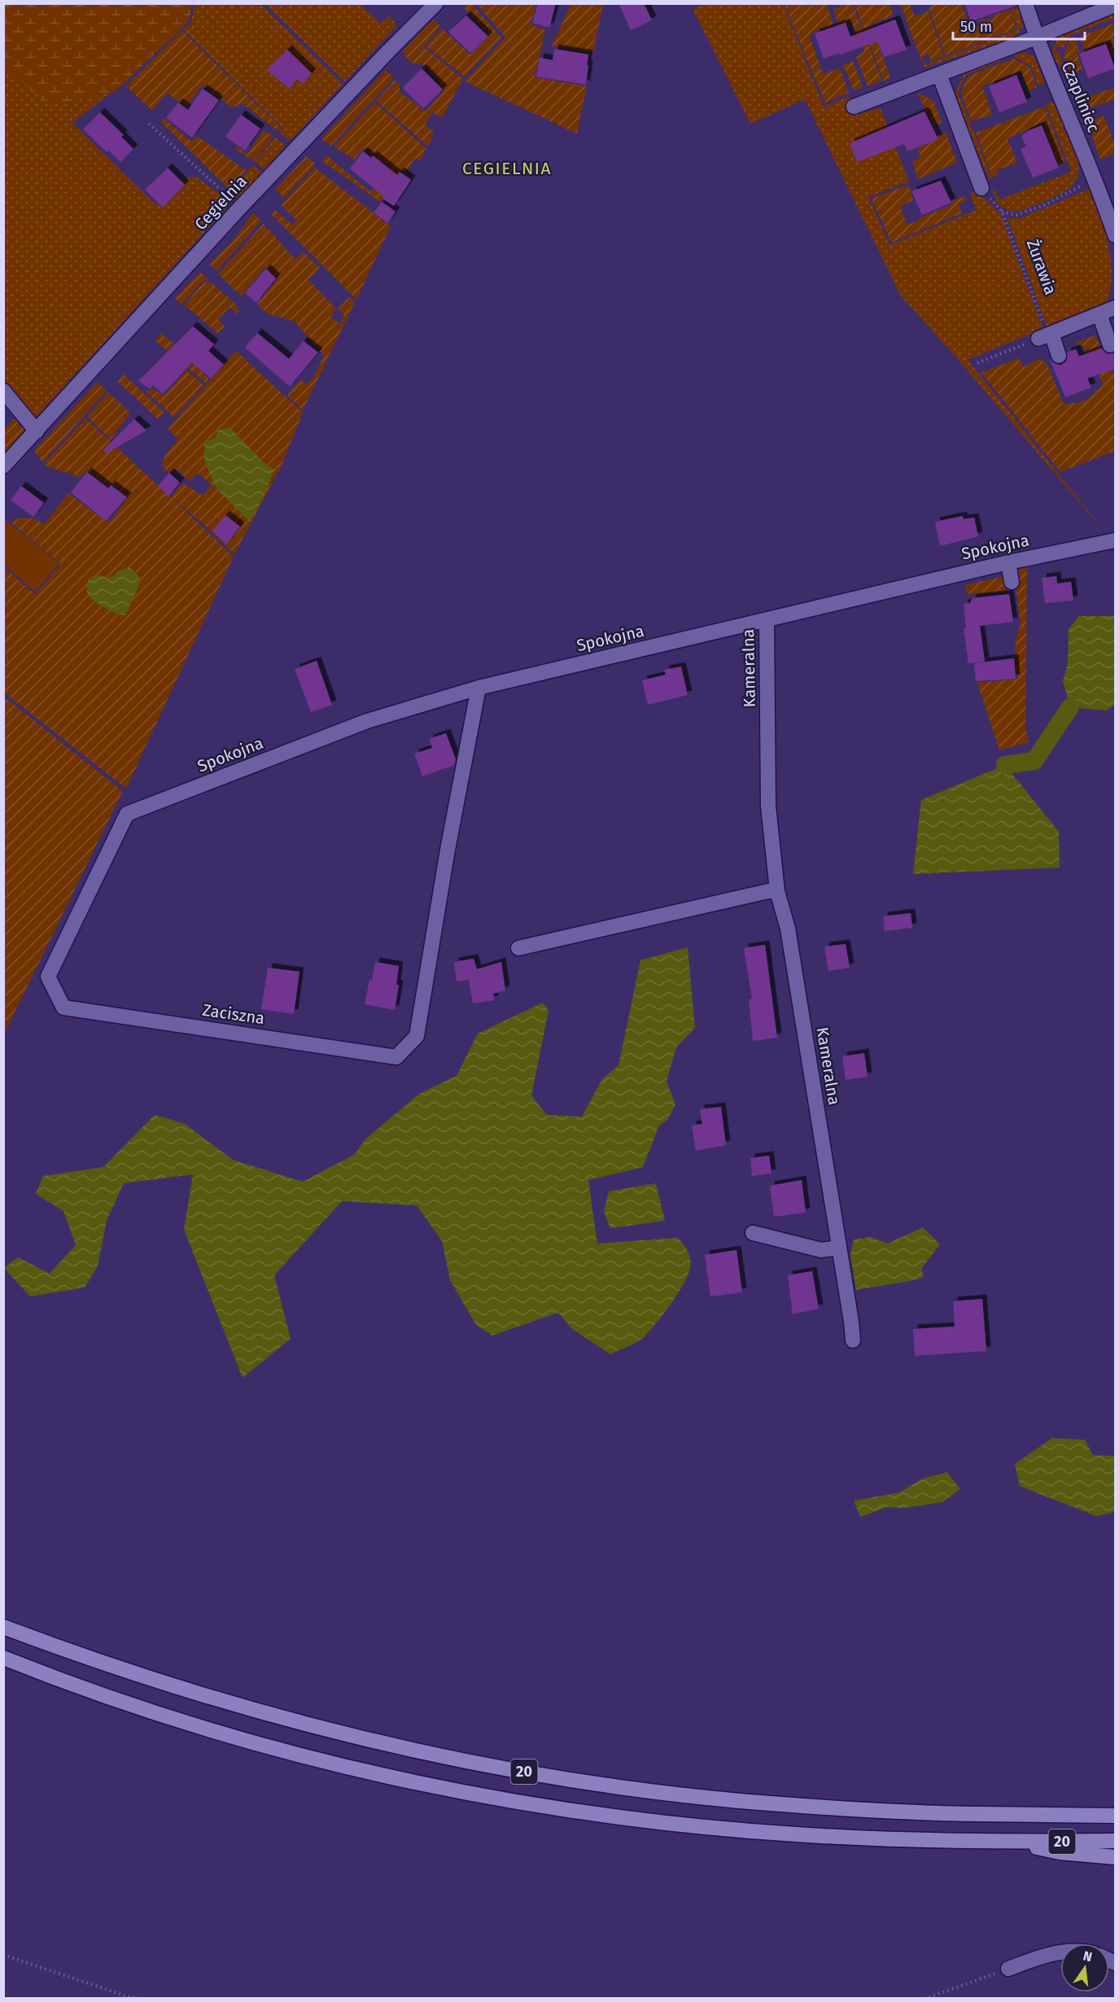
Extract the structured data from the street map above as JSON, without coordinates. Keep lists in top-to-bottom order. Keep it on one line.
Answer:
{"streets":{"main road":["20"],"street":["Czapliniec","Cegielnia","Spokojna","Kameralna","Zaciszna"],"path":["Żurawia"]},"crossings":[["Czapliniec","Żurawia"],["Spokojna","Kameralna"],["Spokojna","Zaciszna"]],"districts":["CEGIELNIA"],"scale_bar":"50 m","north":"top"}
